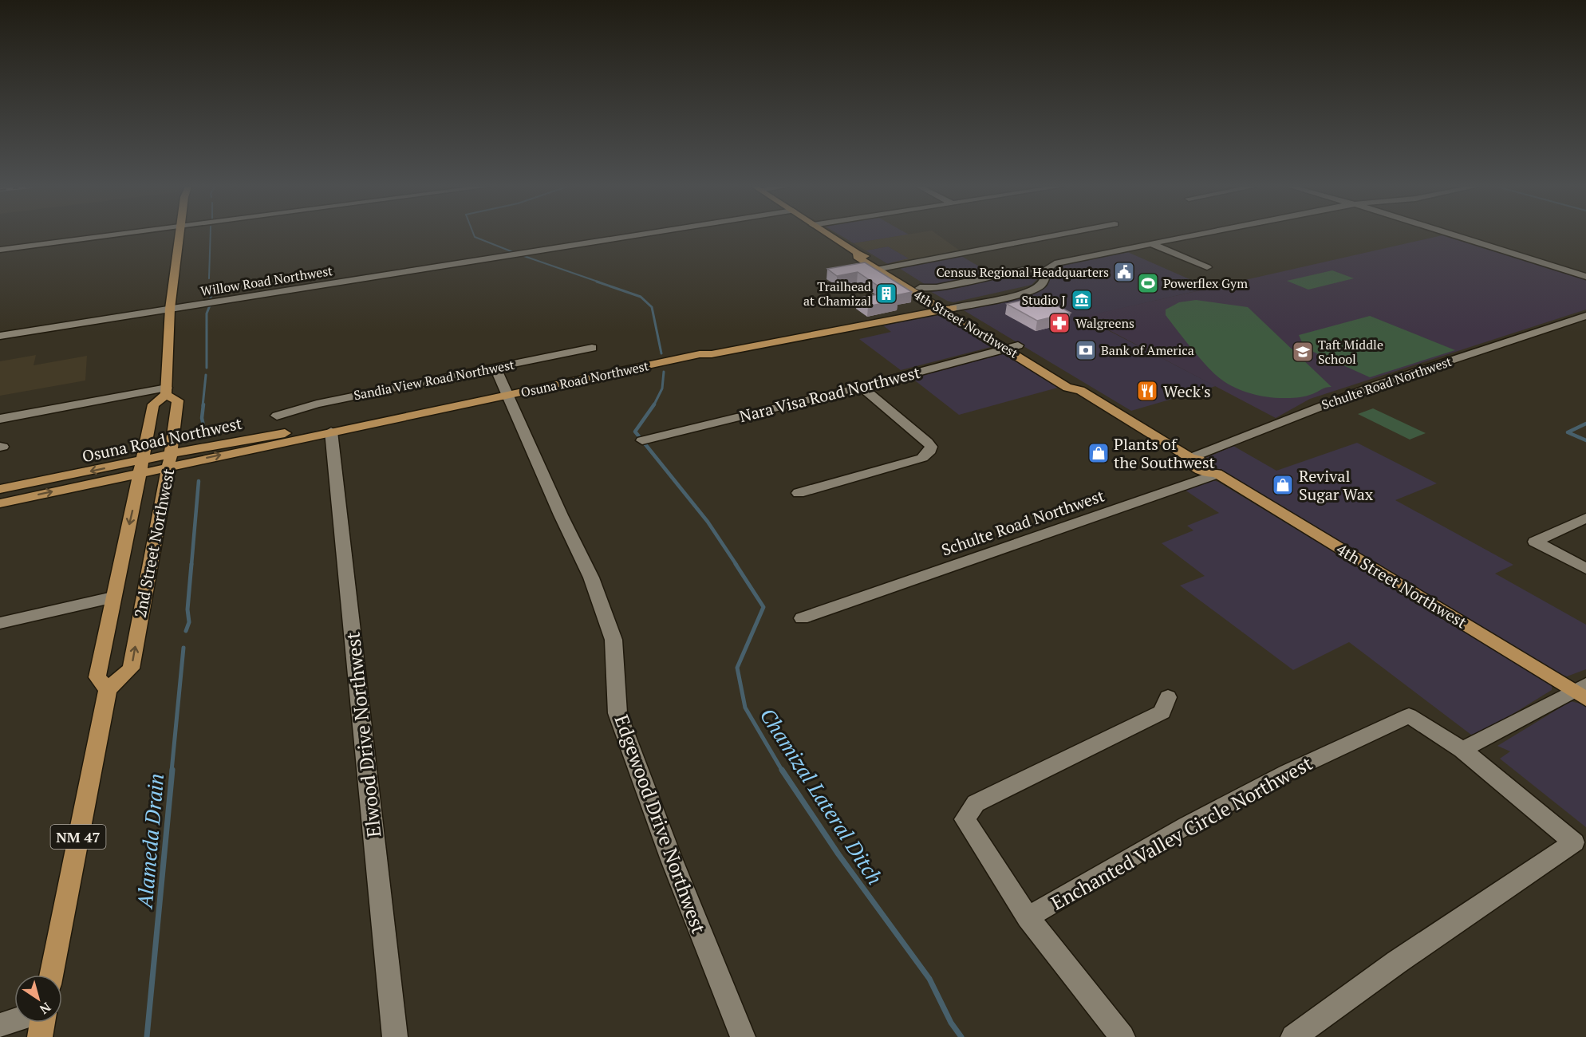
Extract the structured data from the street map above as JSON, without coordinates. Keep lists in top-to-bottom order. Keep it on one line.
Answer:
{"streets":{"main road":["4th Street Northwest","Osuna Road Northwest","2nd Street Northwest","NM 47"],"street":["Willow Road Northwest","Sandia View Road Northwest","Schulte Road Northwest","Nara Visa Road Northwest","Elwood Drive Northwest","Edgewood Drive Northwest","Enchanted Valley Circle Northwest"]},"crossings":[["4th Street Northwest","Osuna Road Northwest"],["4th Street Northwest","Schulte Road Northwest"],["4th Street Northwest","Nara Visa Road Northwest"],["Osuna Road Northwest","2nd Street Northwest"],["Osuna Road Northwest","Elwood Drive Northwest"],["Osuna Road Northwest","Edgewood Drive Northwest"],["Sandia View Road Northwest","Edgewood Drive Northwest"],["2nd Street Northwest","NM 47"]],"water":["Chamizal Lateral Ditch","Alameda Drain"],"places":{"public building":["Census Regional Headquarters"],"sports":["Powerflex Gym"],"building":["Trailhead at Chamizal"],"museum":["Studio J"],"pharmacy":["Walgreens"],"bank":["Bank of America"],"school or university":["Taft Middle School"],"restaurant":["Weck's"],"shop":["Plants of the Southwest","Revival Sugar Wax"]},"north":"bottom right"}
